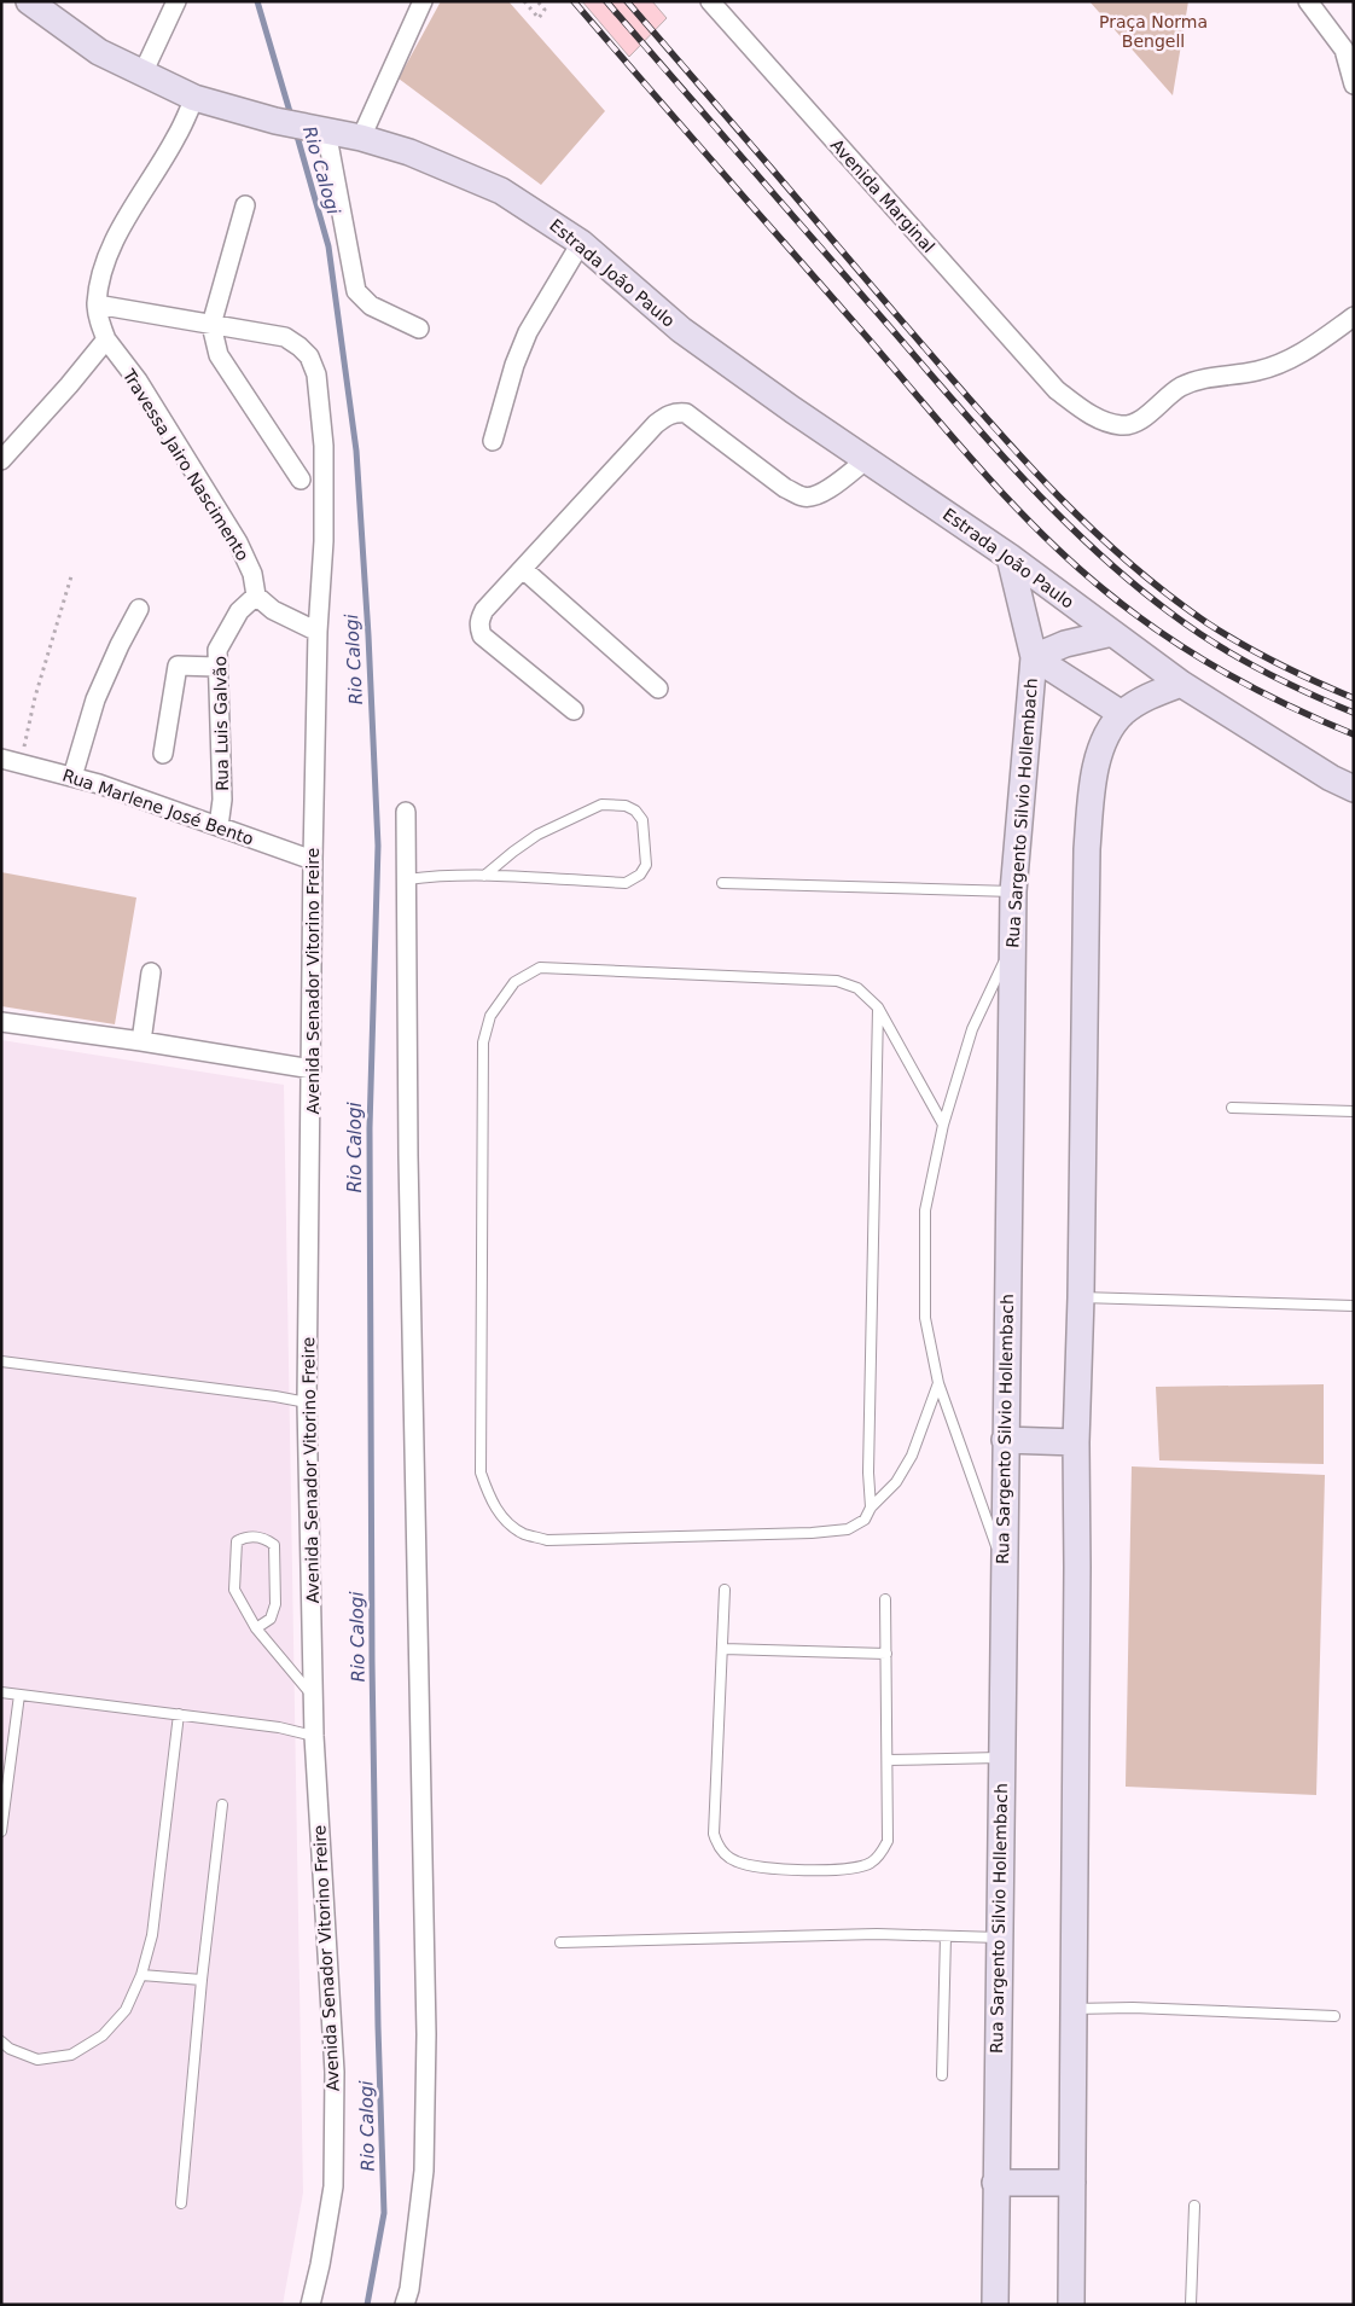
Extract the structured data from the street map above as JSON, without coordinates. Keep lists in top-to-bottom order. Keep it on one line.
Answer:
{"streets":{"main road":["Estrada João Paulo","Rua Sargento Silvio Hollembach"],"street":["Avenida Marginal","Travessa Jairo Nascimento","Rua Luis Galvão","Rua Marlene José Bento","Avenida Senador Vitorino Freire"]},"crossings":[["Estrada João Paulo","Rua Sargento Silvio Hollembach"],["Travessa Jairo Nascimento","Rua Luis Galvão"],["Rua Luis Galvão","Rua Marlene José Bento"],["Rua Marlene José Bento","Avenida Senador Vitorino Freire"]],"water":["Rio Calogi"],"parks":["Praça Norma Bengell"]}
